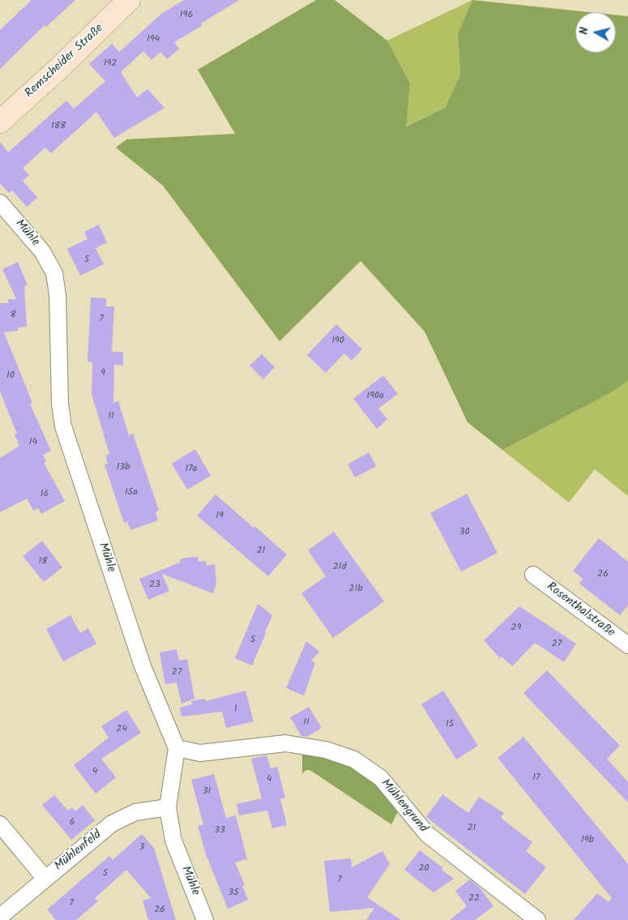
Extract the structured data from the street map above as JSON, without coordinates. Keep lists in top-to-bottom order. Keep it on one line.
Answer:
{"streets":{"main road":["Remscheider Straße"],"street":["Mühle","Rosenthalstraße","Mühlengrund","Mühlenfeld"]},"crossings":[["Mühle","Mühlengrund"],["Mühle","Mühlenfeld"]],"house_numbers":["196","194","192","188","5","8","7","190","9","10","190a","11","14","13b","17a","15a","16","19","30","21","18","21d","26","23","21b","29","5","27","27","1","11","15","24","4","17","4","31","6","21","33","19b","3","20","5","7","35","22","7","26"],"north":"left"}
